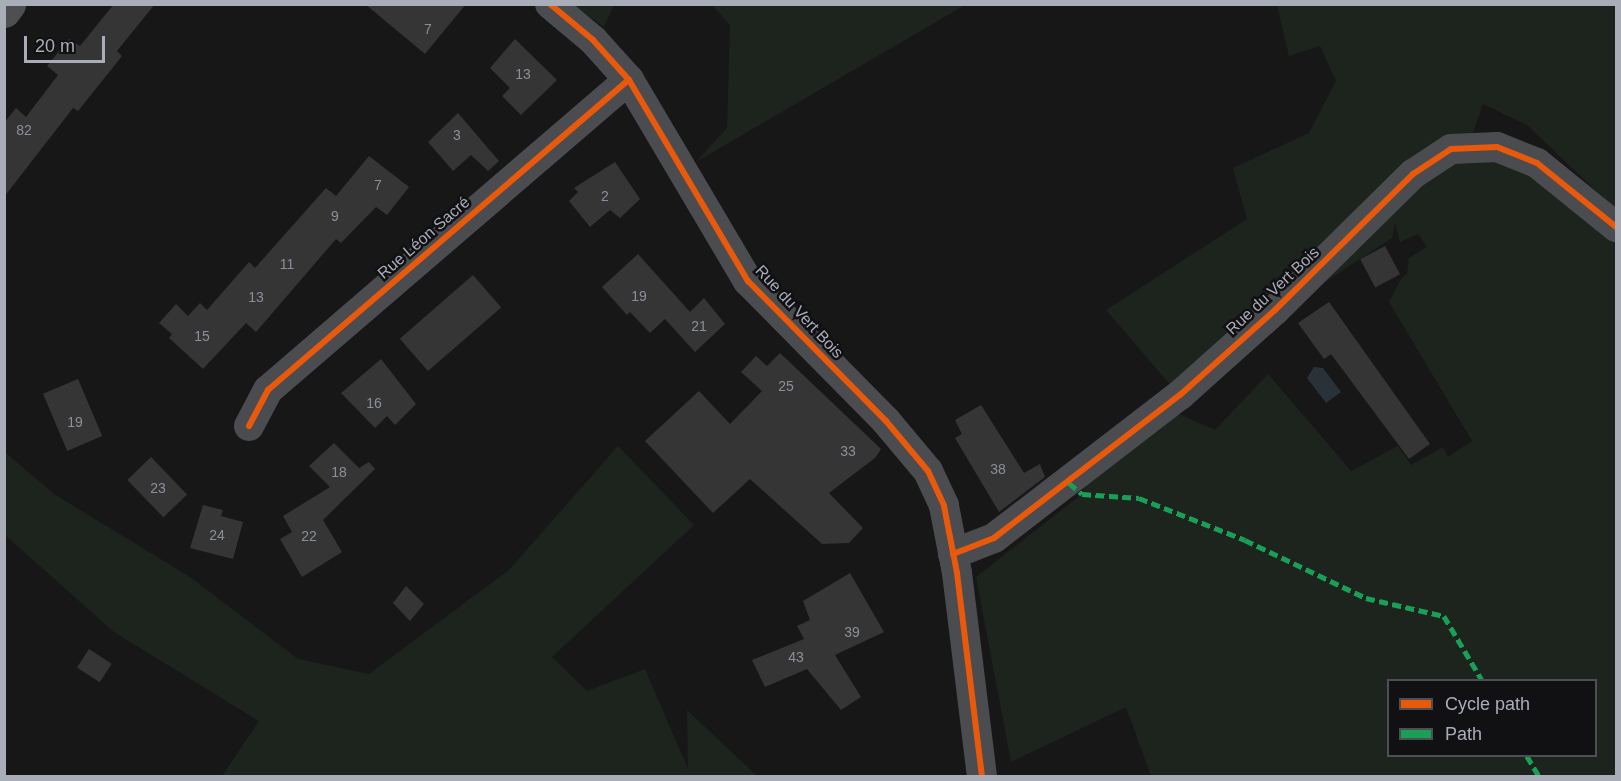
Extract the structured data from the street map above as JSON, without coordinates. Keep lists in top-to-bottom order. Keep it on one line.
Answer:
{"streets":{"street":["Rue Léon Sacré","Rue du Vert Bois"]},"crossings":[["Rue Léon Sacré","Rue du Vert Bois"]],"house_numbers":["7","13","82","3","7","2","9","11","19","13","21","15","25","16","19","33","38","18","23","24","22","39","43"],"legend":["Cycle path","Path"],"scale_bar":"20 m"}
